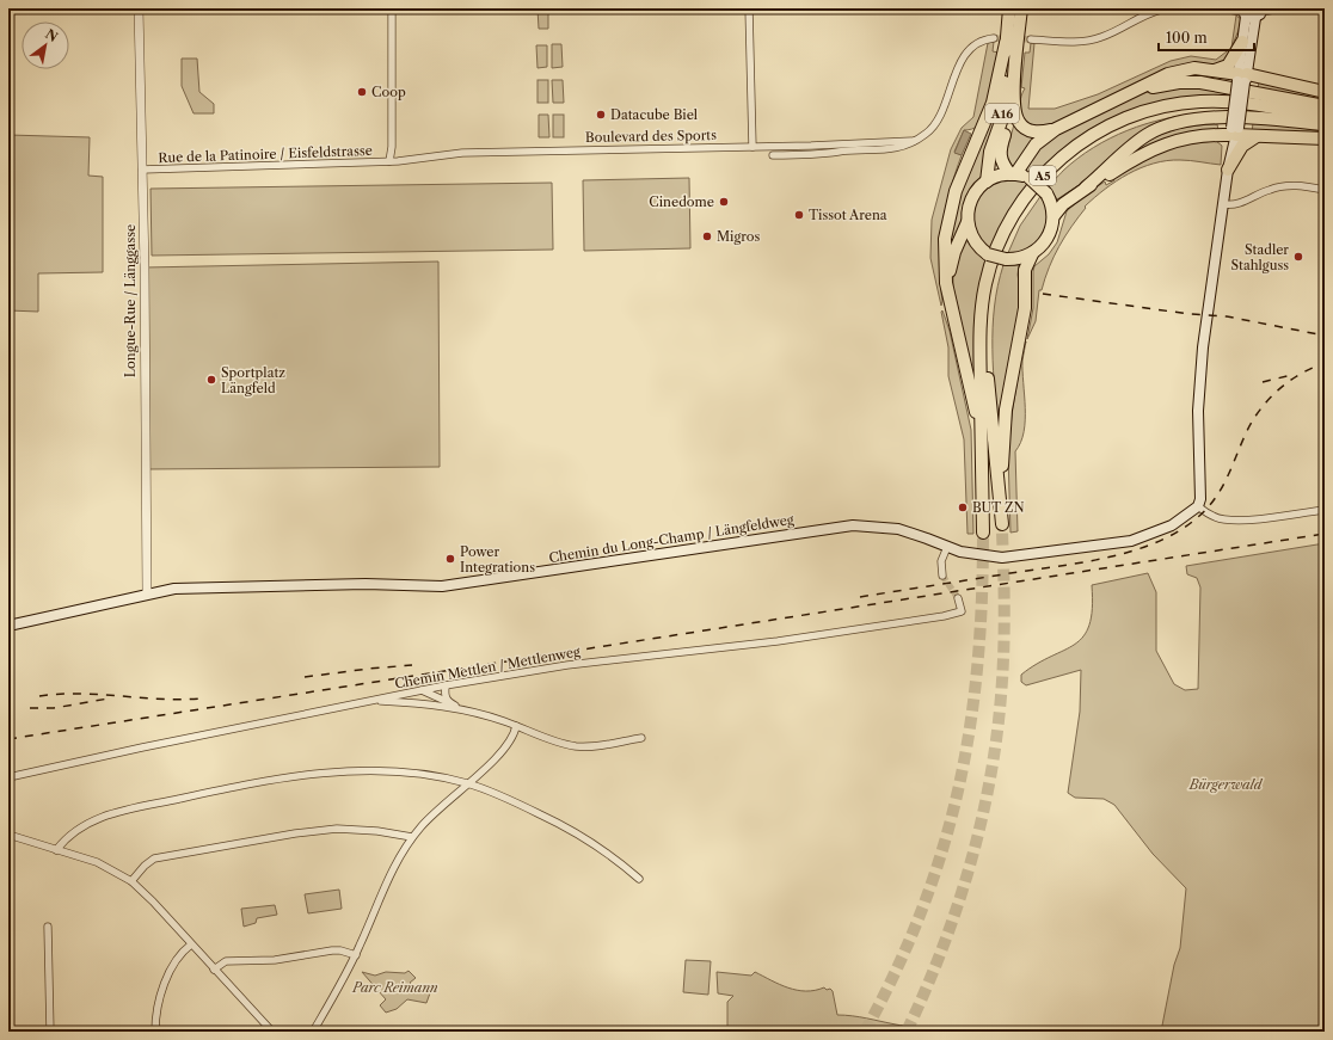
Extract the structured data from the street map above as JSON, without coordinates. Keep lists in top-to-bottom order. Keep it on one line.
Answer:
{"streets":{"highway":["A16","A5"],"main road":["Chemin du Long-Champ / Längfeldweg"],"street":["Boulevard des Sports","Rue de la Patinoire / Eisfeldstrasse","Longue-Rue / Länggasse","Chemin Mettlen / Mettlenweg"]},"crossings":[["A16","A5"],["Boulevard des Sports","Rue de la Patinoire / Eisfeldstrasse"],["Rue de la Patinoire / Eisfeldstrasse","Longue-Rue / Länggasse"],["Longue-Rue / Länggasse","Chemin du Long-Champ / Längfeldweg"]],"parks":["Bürgerwald","Parc Reimann"],"places":["Coop","Datacube Biel","Cinedome","Tissot Arena","Migros","Stadler Stahlguss","Sportplatz Längfeld","BUT ZN","Power Integrations"],"scale_bar":"100 m","north":"top right"}
